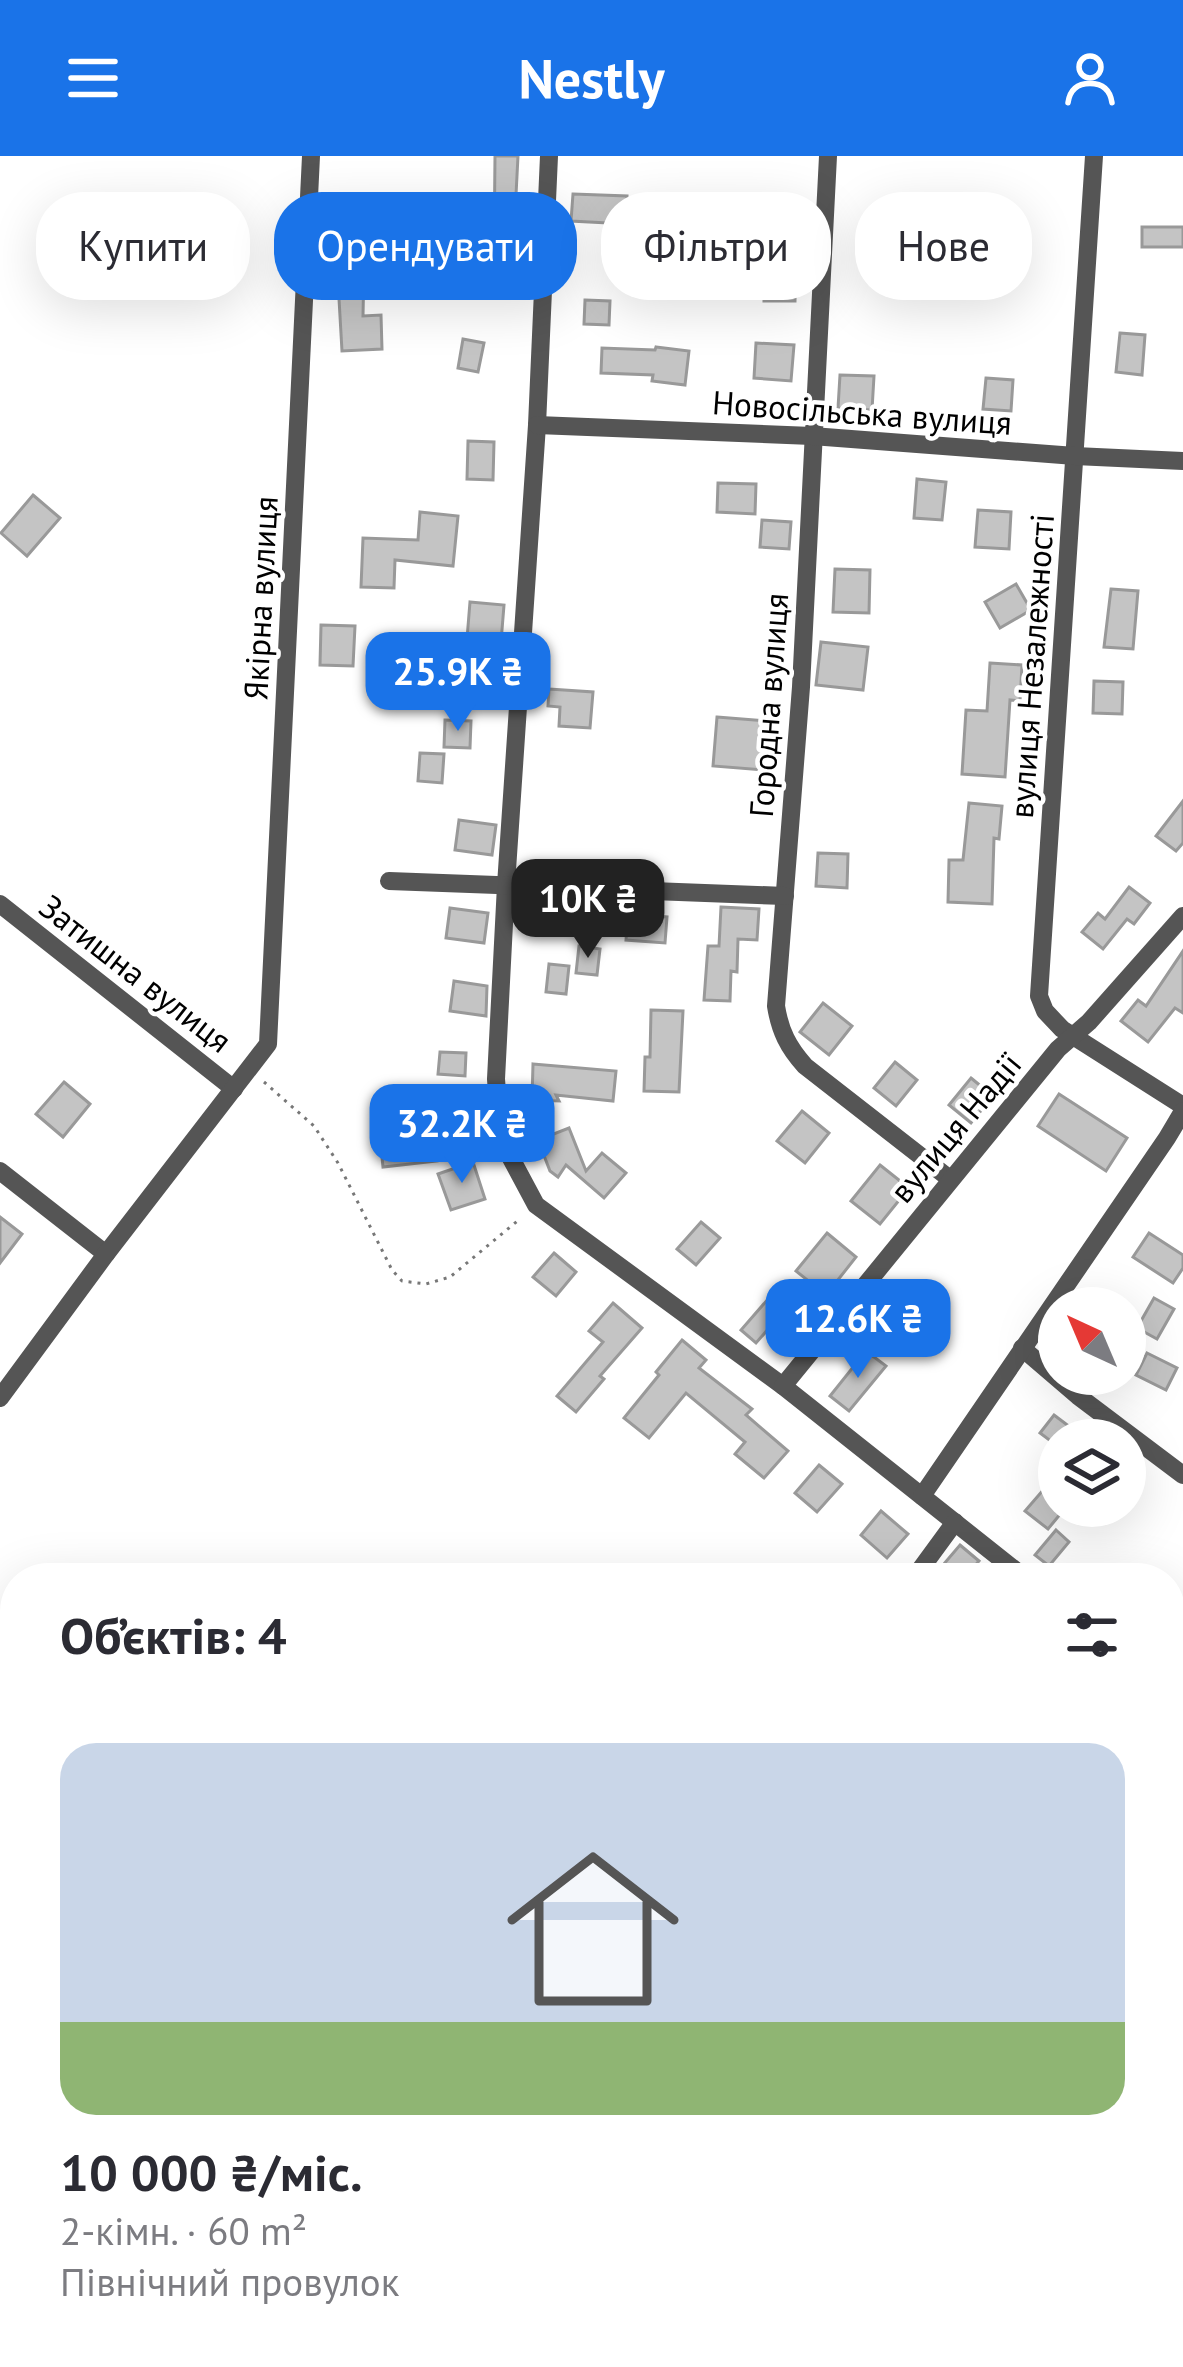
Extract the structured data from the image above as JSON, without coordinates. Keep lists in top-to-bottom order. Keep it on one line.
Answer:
{"streets":{"street":["Новосільська вулиця","Якірна вулиця","вулиця Незалежності","Городна вулиця","Затишна вулиця","вулиця Надії"]},"crossings":[["Новосільська вулиця","вулиця Незалежності"],["Новосільська вулиця","Городна вулиця"],["вулиця Незалежності","вулиця Надії"],["Городна вулиця","вулиця Надії"]],"north":"top left","page":{"header":"Nestly","chip":["Купити","Орендувати","Фільтри","Нове"],"price":["25.9K ₴","10K ₴","32.2K ₴","12.6K ₴"],"heading":"Об’єктів: 4","list":[{"name":"10 000 ₴/міс.","note":"2-кімн. · 60 m² · Північний провулок"}]}}
